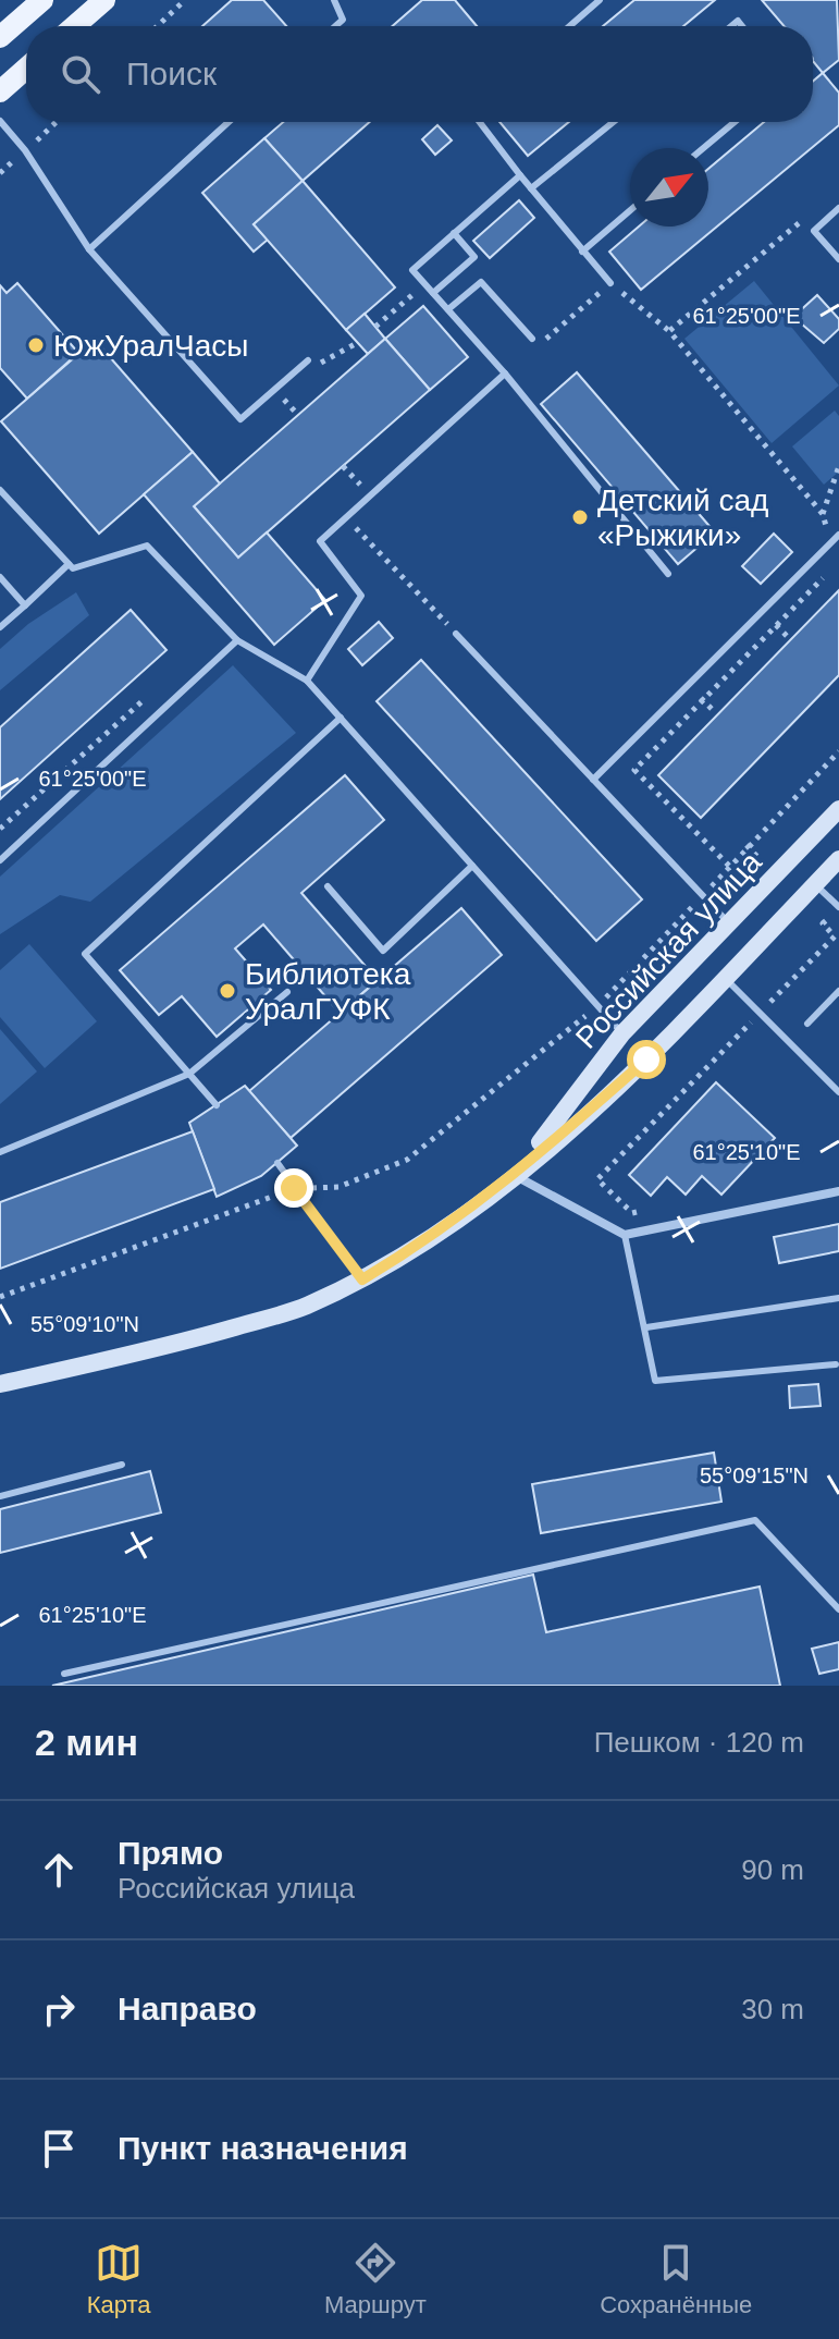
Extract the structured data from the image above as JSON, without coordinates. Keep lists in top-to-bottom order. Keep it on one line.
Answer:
{"streets":{"main road":["Российская улица"]},"places":["ЮжУралЧасы","Детский сад «Рыжики»","Библиотека УралГУФК"],"north":"top right","page":{"search":"Поиск","heading":["2 мин","Пешком · 120 m"],"list":[["Прямо","Российская улица","90 m"],["Направо","30 m"],"Пункт назначения"],"nav":["Карта","Маршрут","Сохранённые"]},"coordinates":["61°25'00\"E","61°25'10\"E","55°09'10\"N","55°09'15\"N"]}
